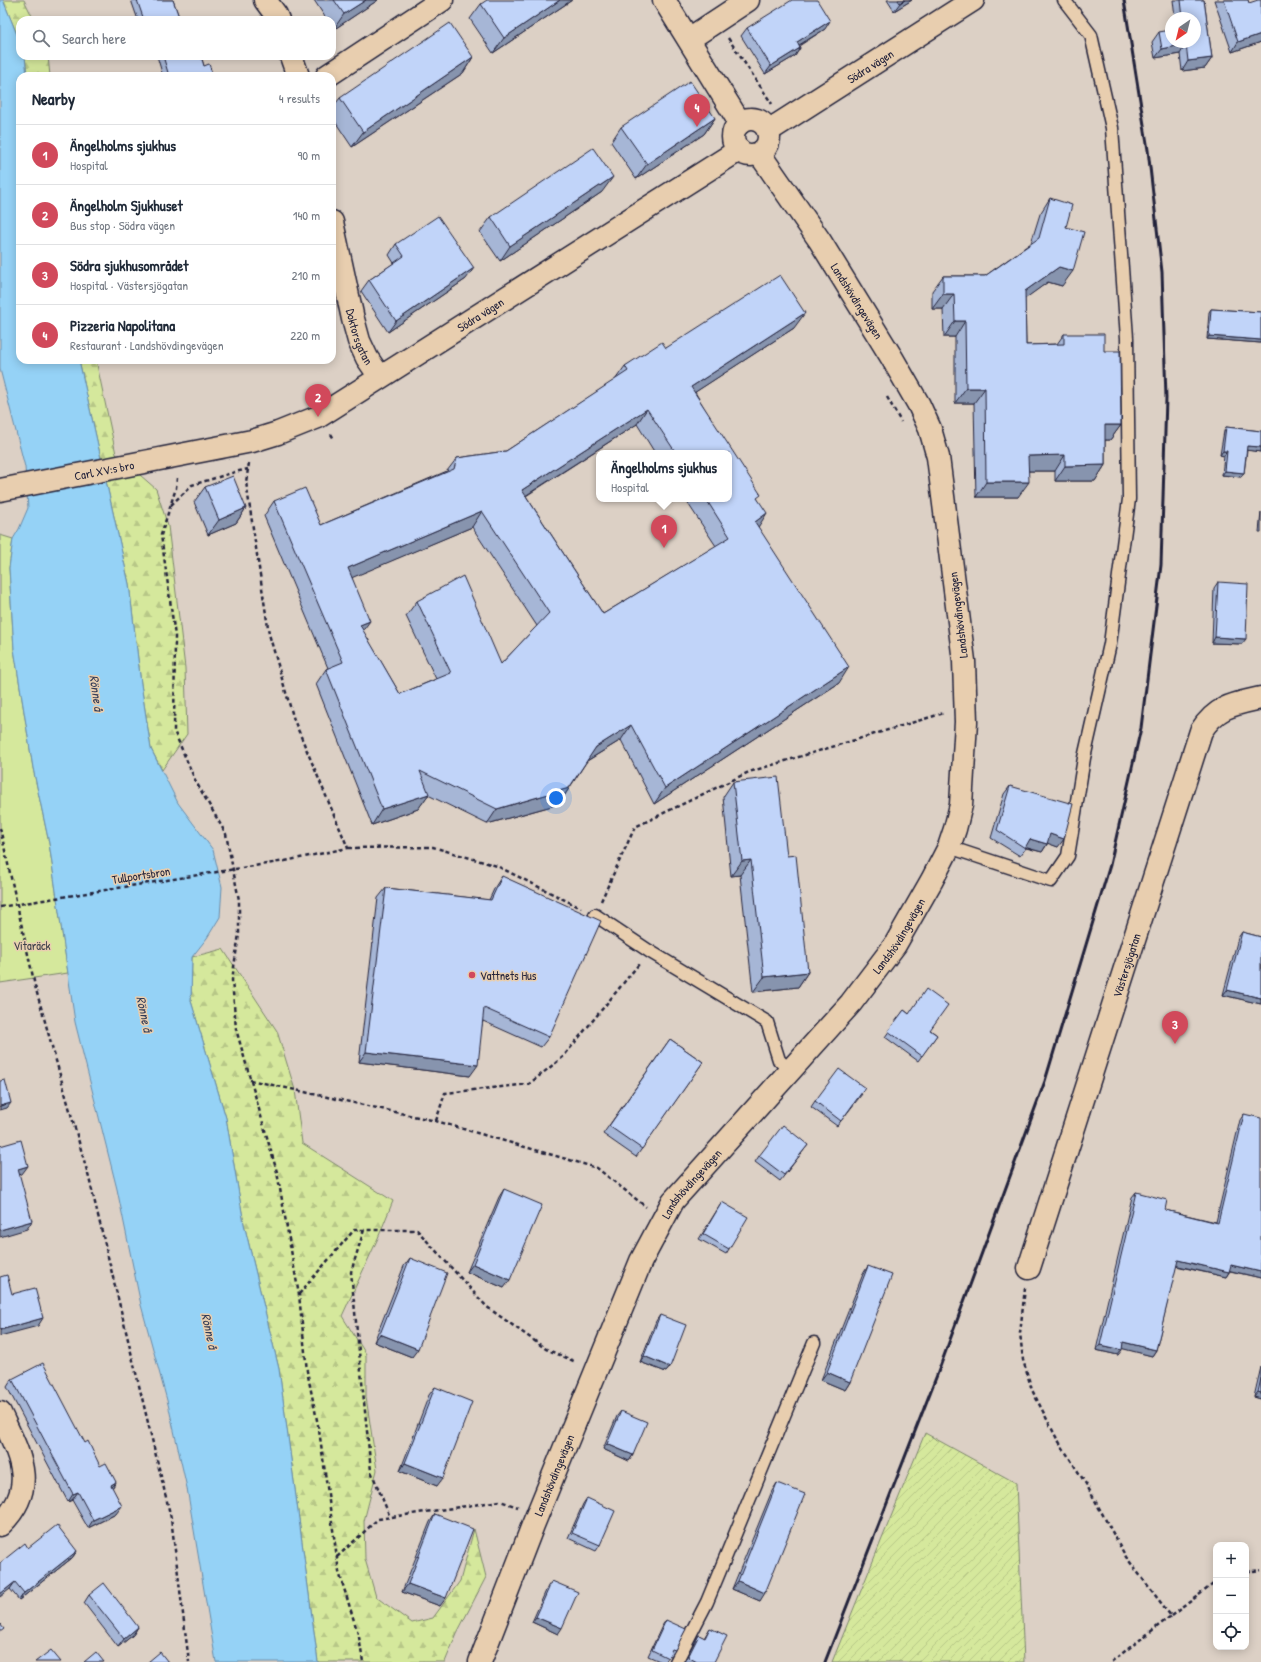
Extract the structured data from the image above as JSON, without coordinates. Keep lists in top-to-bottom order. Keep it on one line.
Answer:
{"streets":{"street":["Södra vägen","Landshövdingevägen","Doktorsgatan","Carl XV:s bro","Västersjögatan"],"path":["Tullportsbron"]},"crossings":[["Södra vägen","Landshövdingevägen"],["Södra vägen","Doktorsgatan"],["Södra vägen","Carl XV:s bro"]],"water":["Rönne å"],"parks":["Vitaräck"],"places":["Vattnets Hus"],"north":"bottom left","page":{"search":"Search here","heading":["Nearby","4 results"],"pins":["4","2","1","3"],"list":[{"mark":"1","name":"Ängelholms sjukhus","note":"Hospital","value":"90 m"},{"mark":"2","name":"Ängelholm Sjukhuset","note":"Bus stop · Södra vägen","value":"140 m"},{"mark":"3","name":"Södra sjukhusområdet","note":"Hospital · Västersjögatan","value":"210 m"},{"mark":"4","name":"Pizzeria Napolitana","note":"Restaurant · Landshövdingevägen","value":"220 m"}],"popup":["Ängelholms sjukhus","Hospital"],"map_buttons":["+","−"]}}
